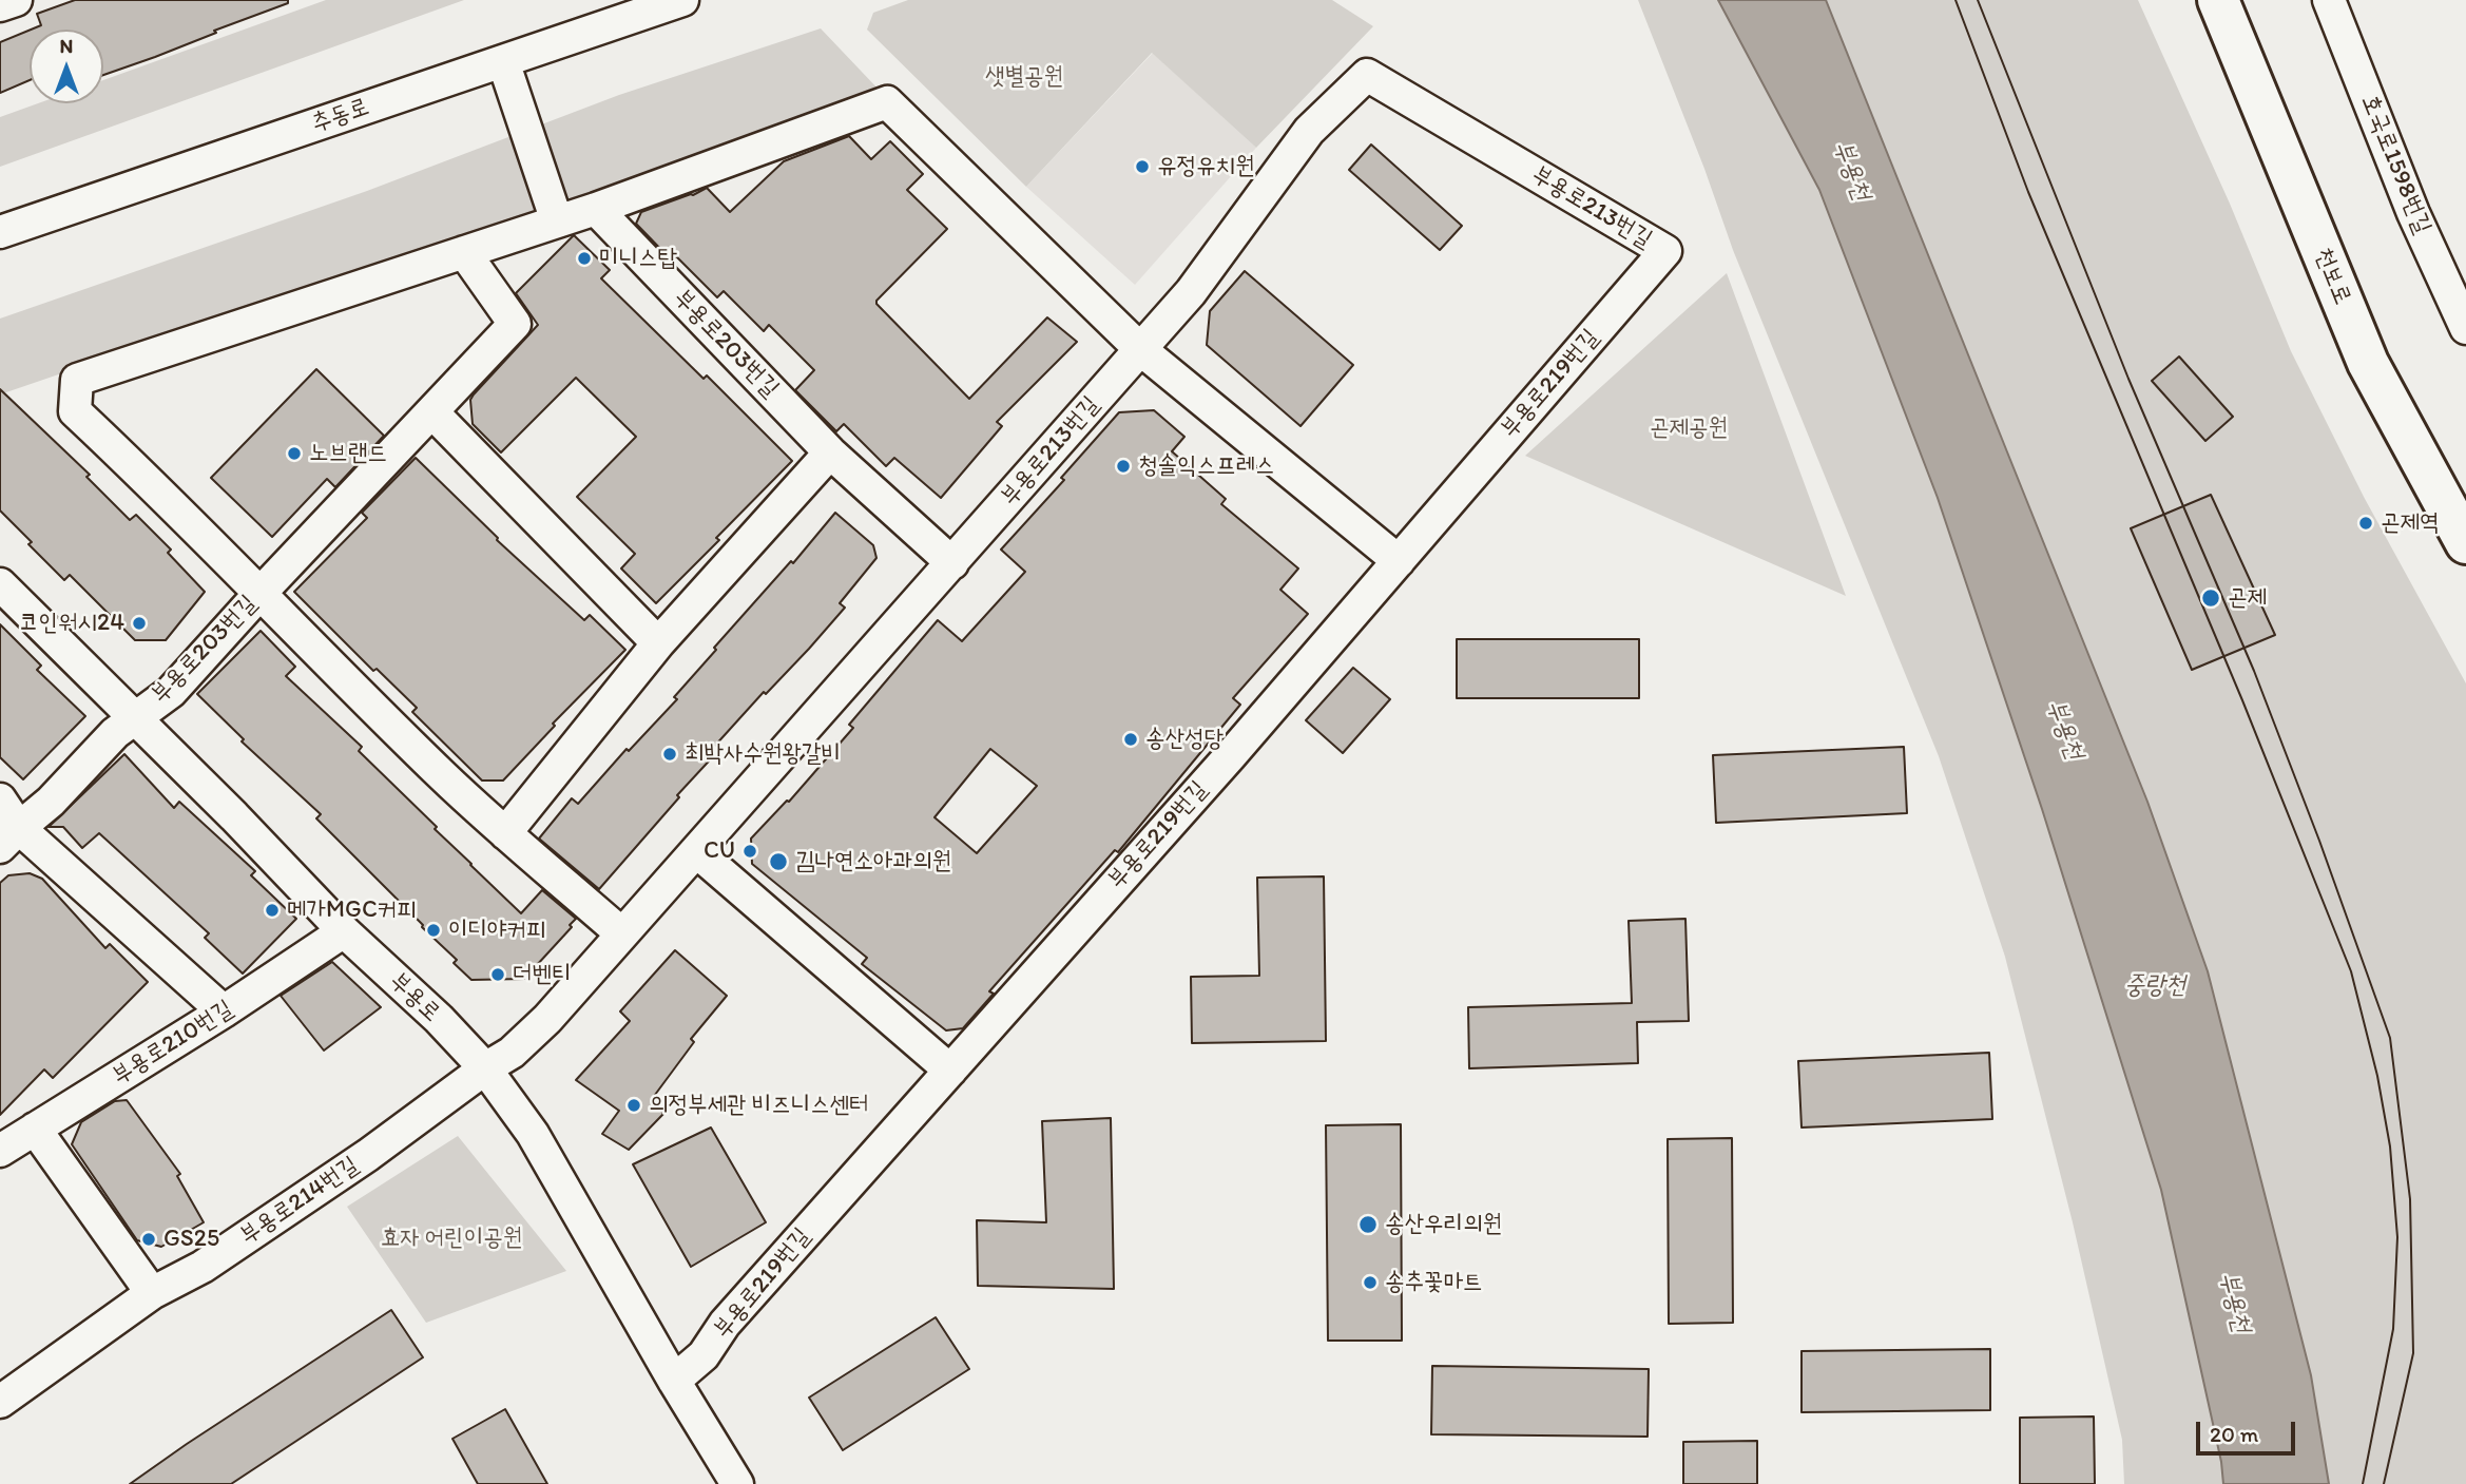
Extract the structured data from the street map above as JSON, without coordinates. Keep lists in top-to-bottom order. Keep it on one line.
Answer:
{"streets":{"main road":["천보로"],"street":["추동로","호국로1598번길","부용로213번길","부용로203번길","부용로219번길","부용로","부용로210번길","부용로214번길"]},"crossings":[["부용로213번길","부용로203번길"],["부용로213번길","부용로219번길"],["부용로213번길","부용로"],["부용로213번길","부용로214번길"],["부용로203번길","부용로"],["부용로219번길","부용로"],["부용로","부용로210번길"],["부용로","부용로214번길"]],"water":["부용천","중랑천"],"parks":["샛별공원","곤제공원","효자 어린이공원"],"places":["유정유치원","미니스탑","노브랜드","청솔익스프레스","곤제역","곤제","코인워시24","송산성당","최박사수원왕갈비","CU","김나연소아과의원","메가MGC커피","이디야커피","더벤티","의정부세관 비즈니스센터","송산우리의원","GS25","송추꽃마트"],"scale_bar":"20 m","north":"top"}
